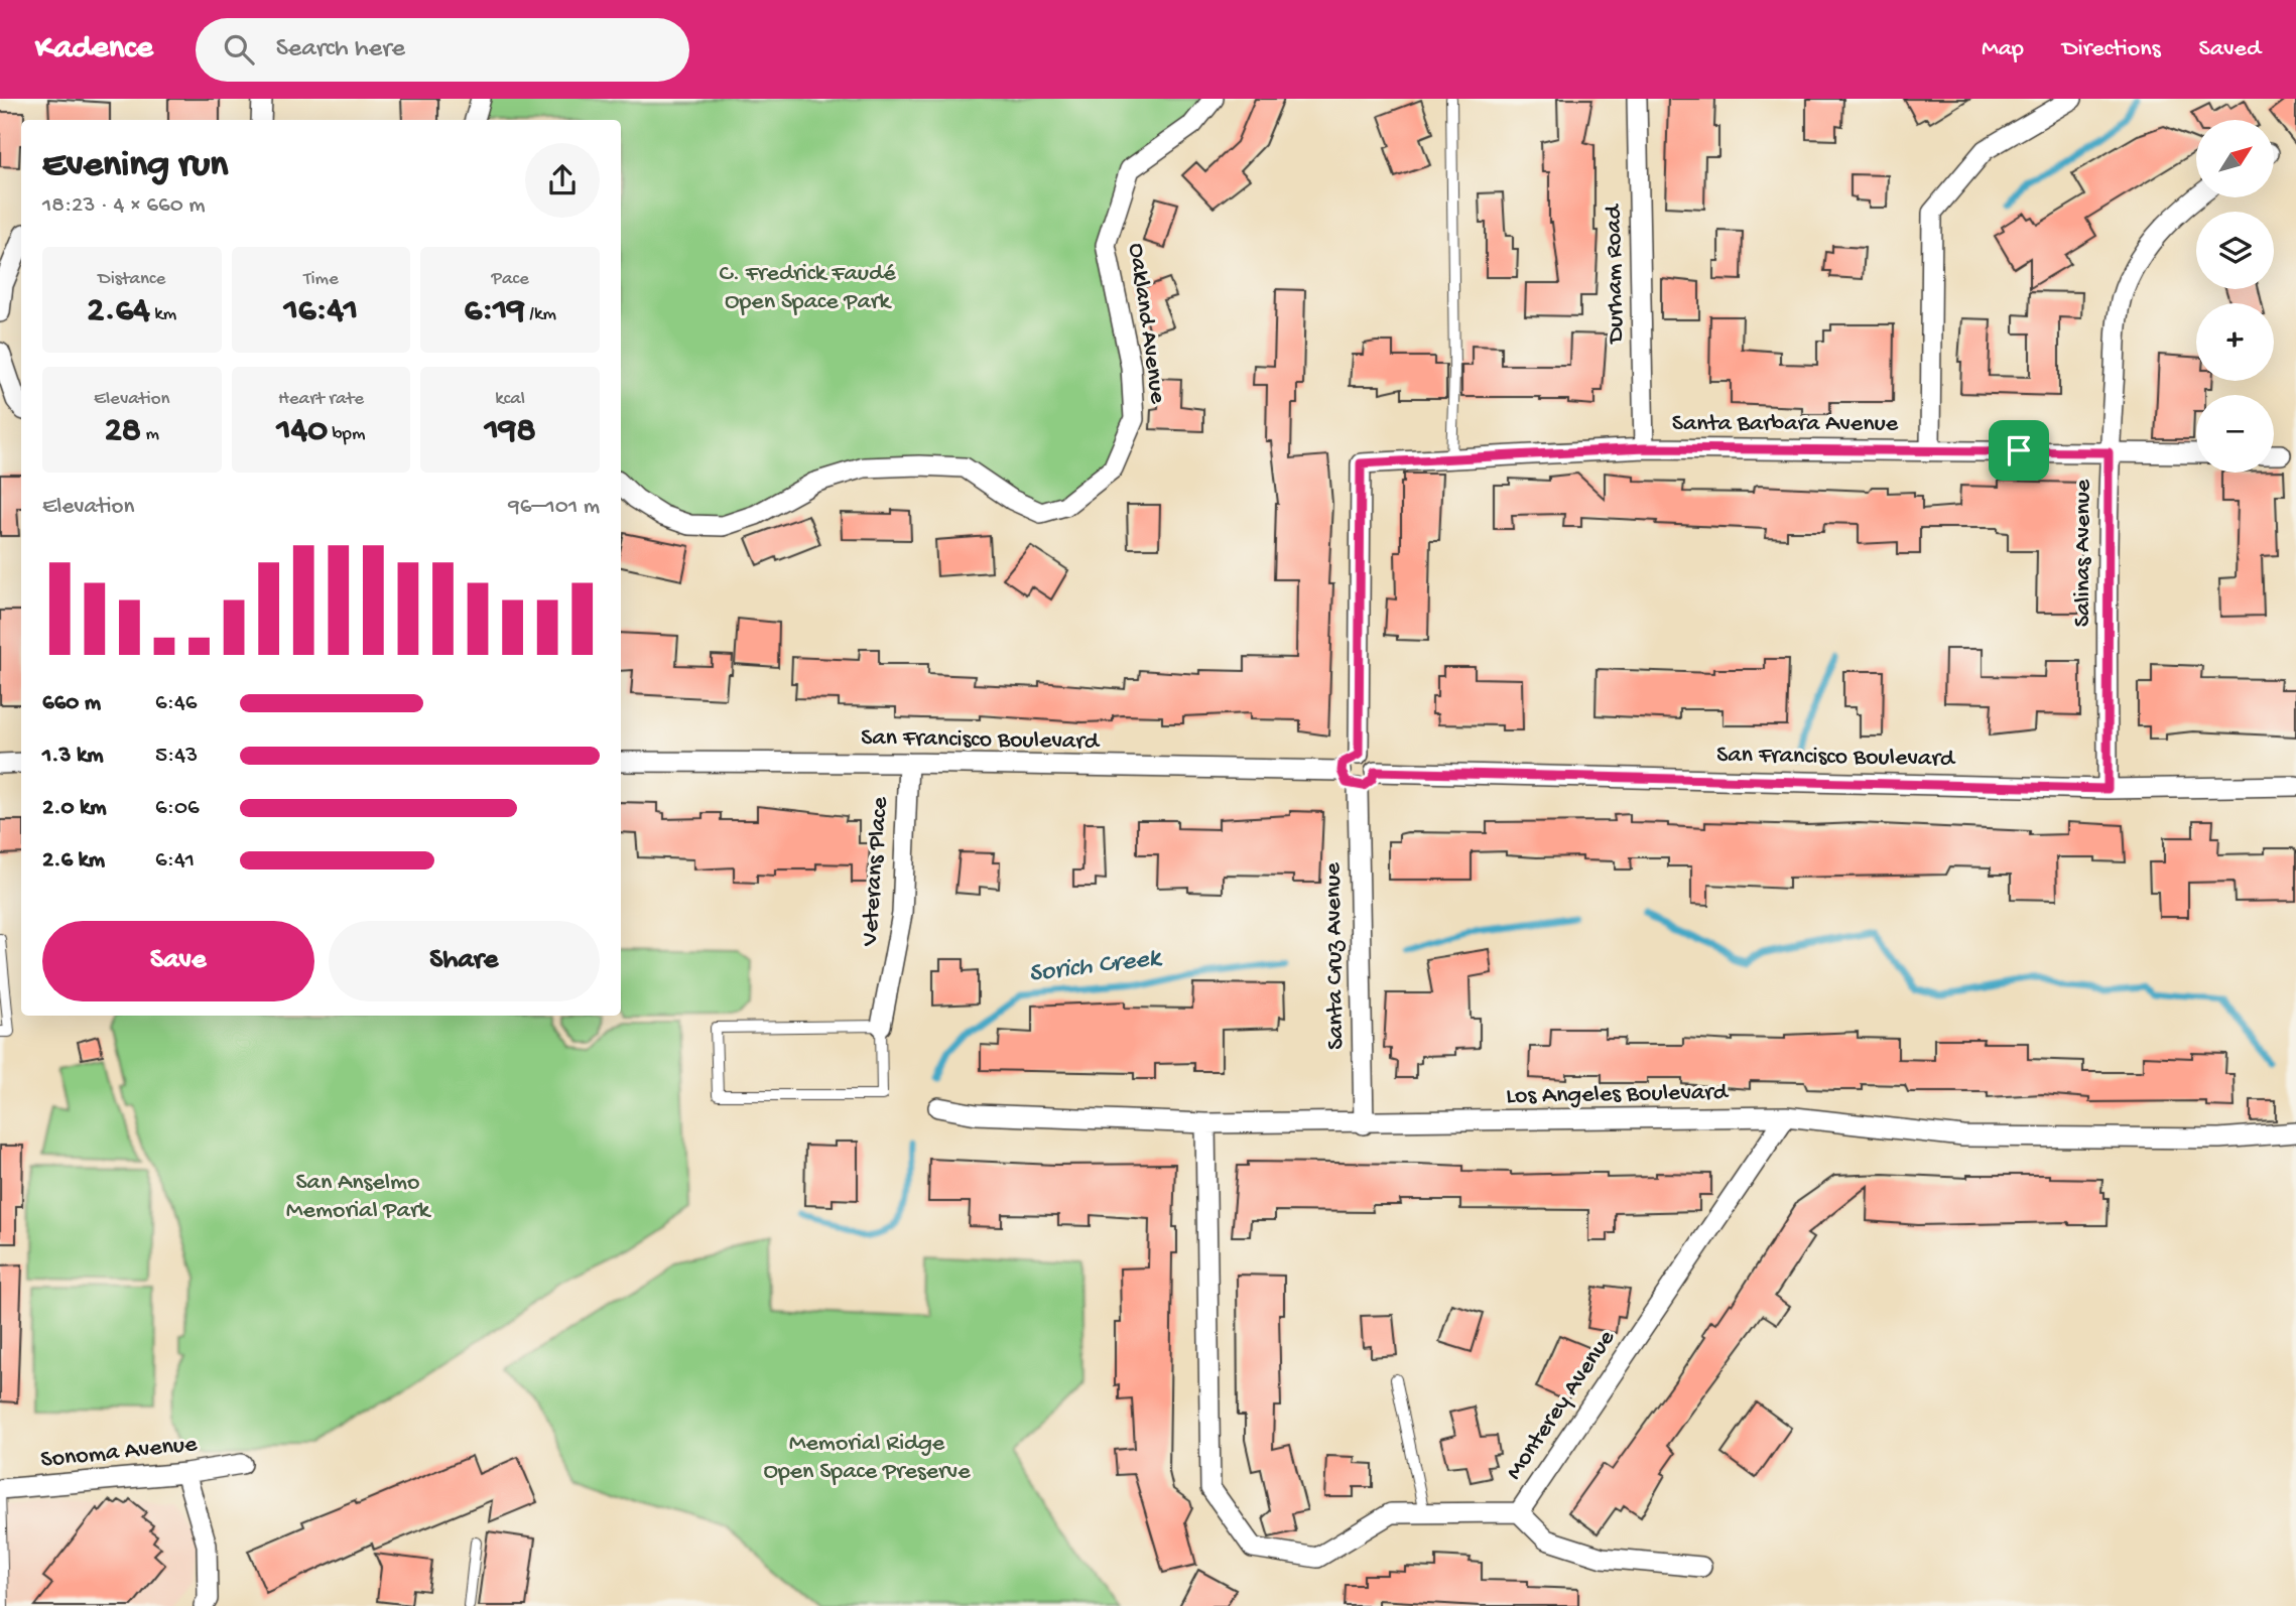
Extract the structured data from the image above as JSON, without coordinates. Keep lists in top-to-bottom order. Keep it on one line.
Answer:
{"streets":{"street":["Durham Road","Oakland Avenue","Santa Barbara Avenue","Salinas Avenue","San Francisco Boulevard","Veterans Place","Santa Cruz Avenue","Los Angeles Boulevard","Monterey Avenue","Sonoma Avenue"]},"crossings":[["Durham Road","Santa Barbara Avenue"],["Santa Barbara Avenue","Salinas Avenue"],["Santa Barbara Avenue","San Francisco Boulevard"],["Santa Barbara Avenue","Santa Cruz Avenue"],["Salinas Avenue","San Francisco Boulevard"],["San Francisco Boulevard","Veterans Place"],["San Francisco Boulevard","Santa Cruz Avenue"],["Santa Cruz Avenue","Los Angeles Boulevard"],["Los Angeles Boulevard","Monterey Avenue"]],"water":["Sorich Creek"],"parks":["C. Fredrick Faudé Open Space Park","San Anselmo Memorial Park","Memorial Ridge Open Space Preserve"],"north":"top right","page":{"header":"Kadence","search":"Search here","nav":["Map","Directions","Saved"],"map_buttons":["+","−"],"heading":["Evening run","18:23 · 4 × 660 m"],"stats":[["Distance","2.64 km"],["Time","16:41"],["Pace","6:19 /km"],["Elevation","28 m"],["Heart rate","140 bpm"],["kcal","198"]],"chart":["Elevation","96–101 m"],"list":[{"name":"660 m","note":"6:46"},{"name":"1.3 km","note":"5:43"},{"name":"2.0 km","note":"6:06"},{"name":"2.6 km","note":"6:41"}],"buttons":["Save","Share"]}}
